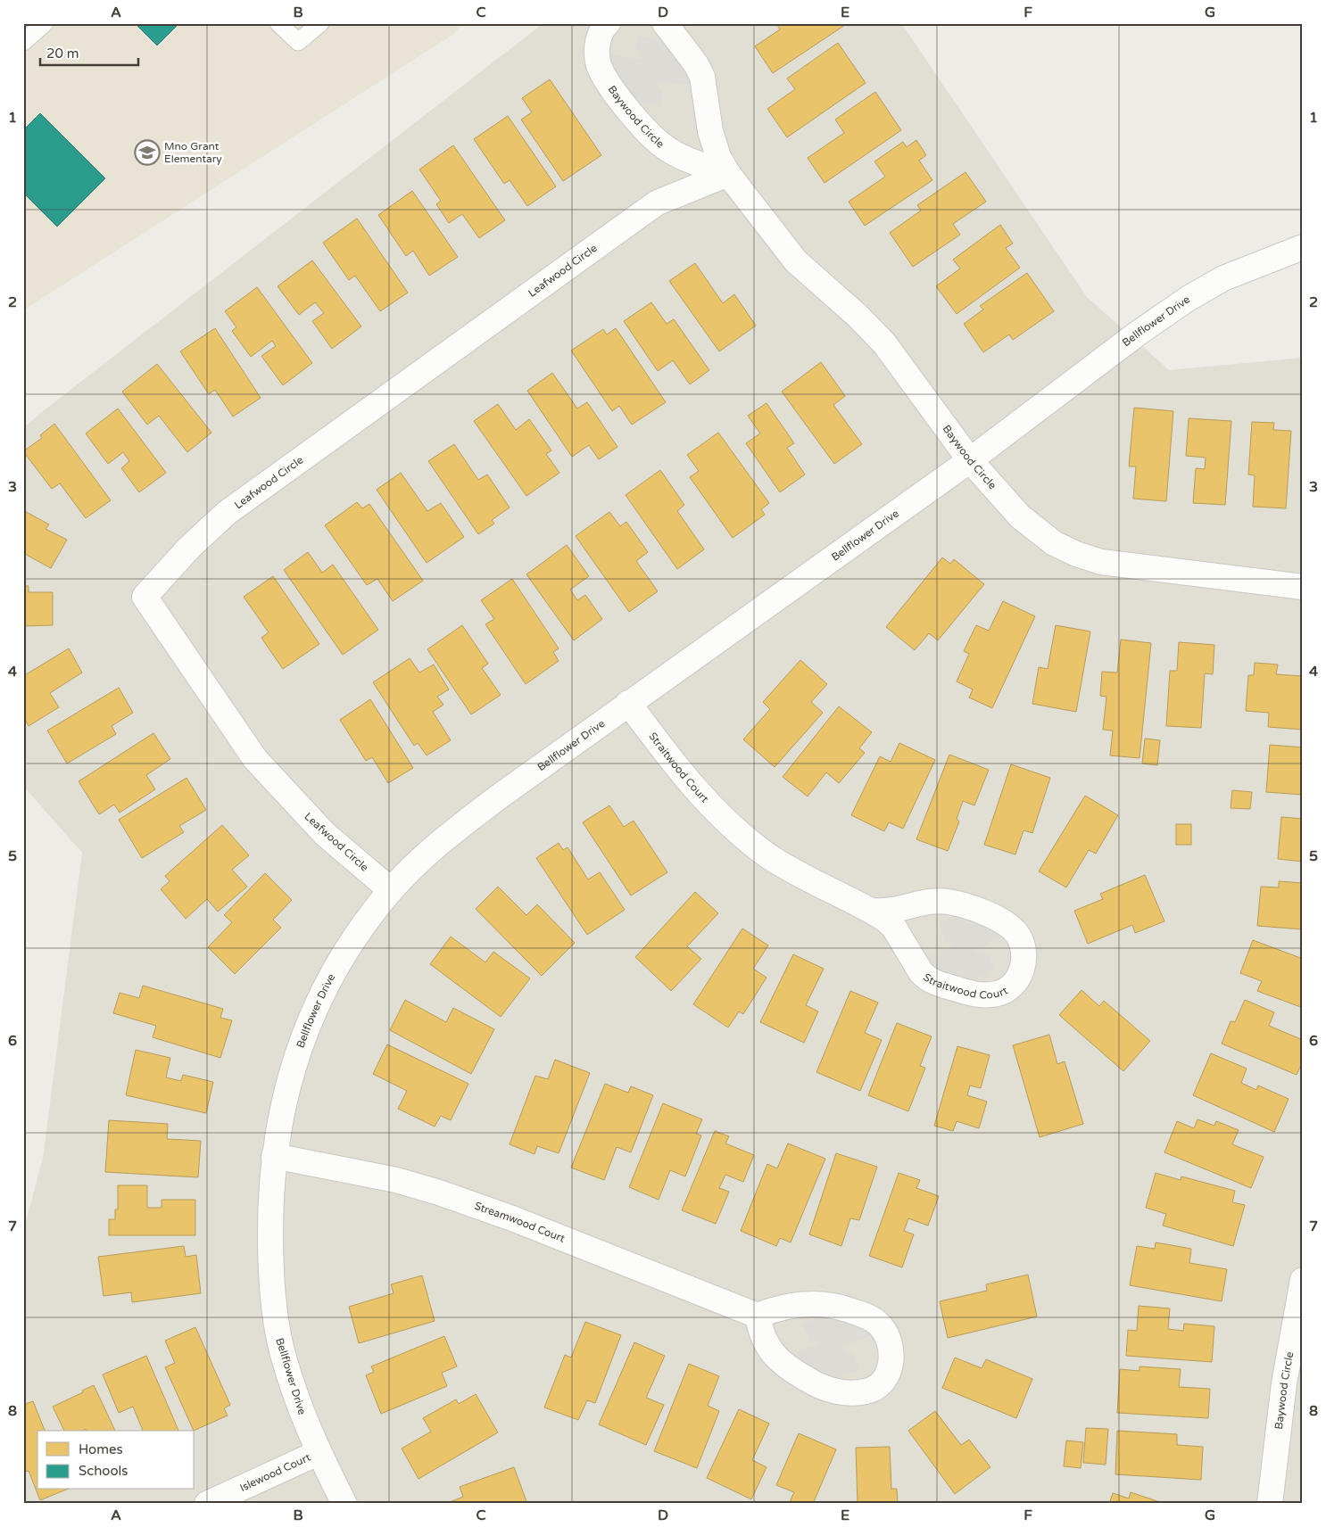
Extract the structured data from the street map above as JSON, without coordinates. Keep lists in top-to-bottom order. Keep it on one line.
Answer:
{"streets":{"street":["Baywood Circle","Leafwood Circle","Bellflower Drive","Straitwood Court","Streamwood Court","Islewood Court"]},"crossings":[["Baywood Circle","Leafwood Circle"],["Baywood Circle","Bellflower Drive"],["Leafwood Circle","Bellflower Drive"],["Bellflower Drive","Straitwood Court"],["Bellflower Drive","Streamwood Court"],["Bellflower Drive","Islewood Court"]],"places":{"school or university":["Mno Grant Elementary"]},"legend":["Homes","Schools"],"scale_bar":"20 m","grid":{"columns":["A","B","C","D","E","F","G"],"rows":["1","2","3","4","5","6","7","8"]}}
